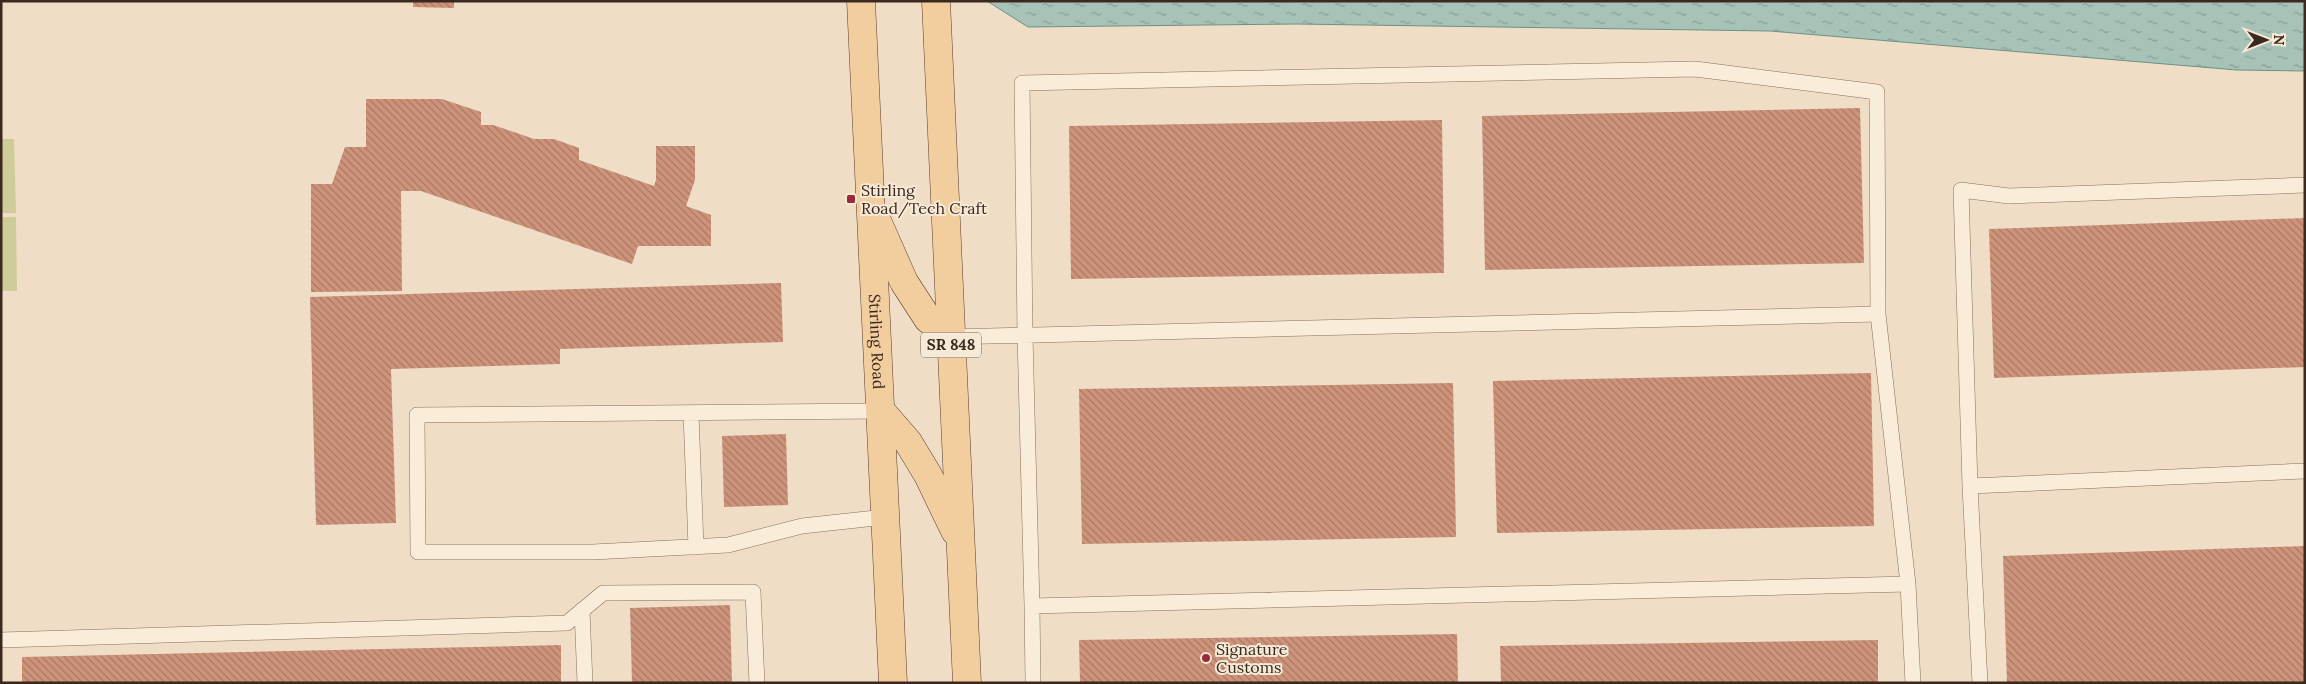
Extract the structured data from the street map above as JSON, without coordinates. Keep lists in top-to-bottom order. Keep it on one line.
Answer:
{"streets":{"main road":["Stirling Road","SR 848"]},"places":{"transit":["Stirling Road/Tech Craft"],"other":["Signature Customs"]},"north":"right"}
